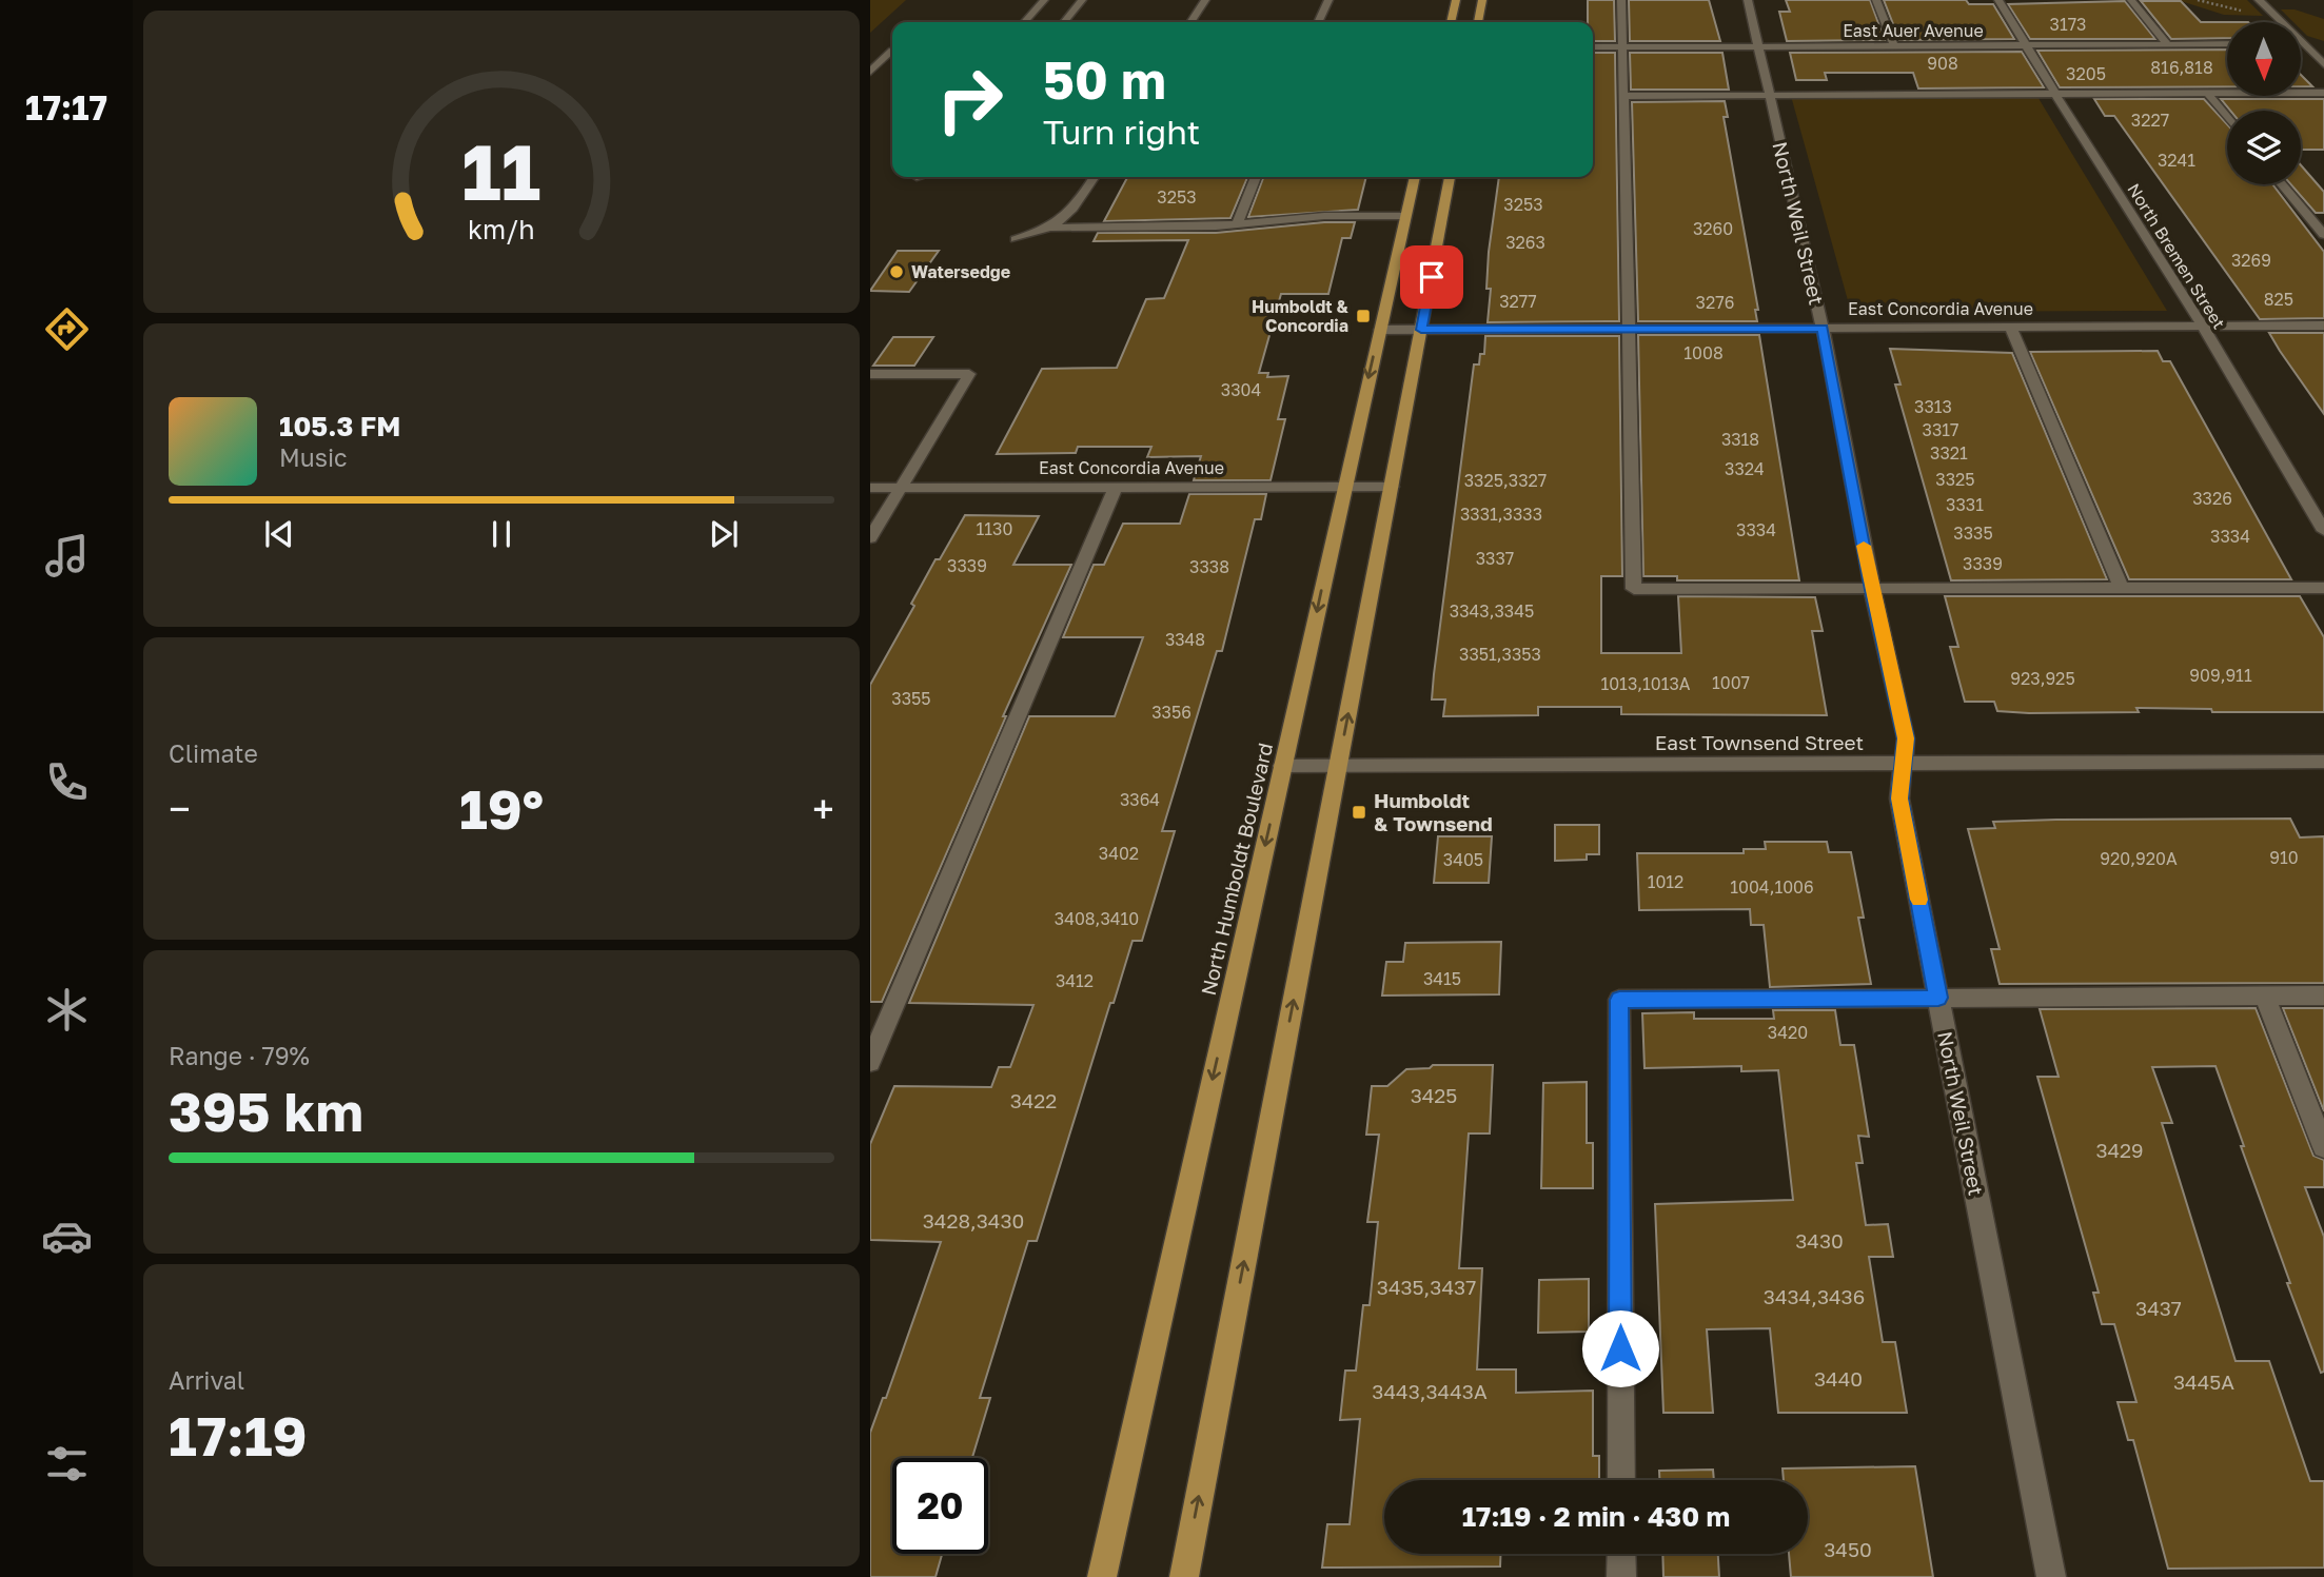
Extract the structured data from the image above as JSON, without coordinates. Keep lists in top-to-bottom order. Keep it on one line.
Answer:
{"streets":{"main road":["North Humboldt Boulevard"],"street":["East Auer Avenue","North Weil Street","North Bremen Street","East Concordia Avenue","East Townsend Street"]},"crossings":[["East Auer Avenue","North Weil Street"],["East Auer Avenue","North Bremen Street"],["North Weil Street","East Concordia Avenue"],["North Weil Street","East Townsend Street"],["North Bremen Street","East Concordia Avenue"],["East Concordia Avenue","North Humboldt Boulevard"],["East Townsend Street","North Humboldt Boulevard"]],"places":{"other":["Watersedge"],"transit":["Humboldt & Concordia","Humboldt & Townsend"]},"house_numbers":["3173","908","816,818","3205","3227","3241","3253","3253","3260","3263","3269","825","3277","3276","1008","3304","3313","3317","3318","3321","3324","3325","3325,3327","3326","3331","3331,3333","1130","3334","3335","3334","3337","3339","3339","3338","3343,3345","3348","3351,3353","909,911","923,925","1007","1013,1013A","3355","3356","3364","3402","910","920,920A","3405","1012","1004,1006","3408,3410","3415","3412","3420","3425","3422","3429","3428,3430","3430","3435,3437","3434,3436","3437","3440","3445A","3443,3443A","3450"],"north":"bottom","page":{"tabs":"17:17","turn":["50 m","Turn right"],"song":["105.3 FM","Music"],"tile":["Climate",["Range · 79%","395 km"],["Arrival","17:19"]],"heat":["−","19°","+"],"limit":"20","trip":"17:19 · 2 min · 430 m","gauge":["11","km/h"]}}
